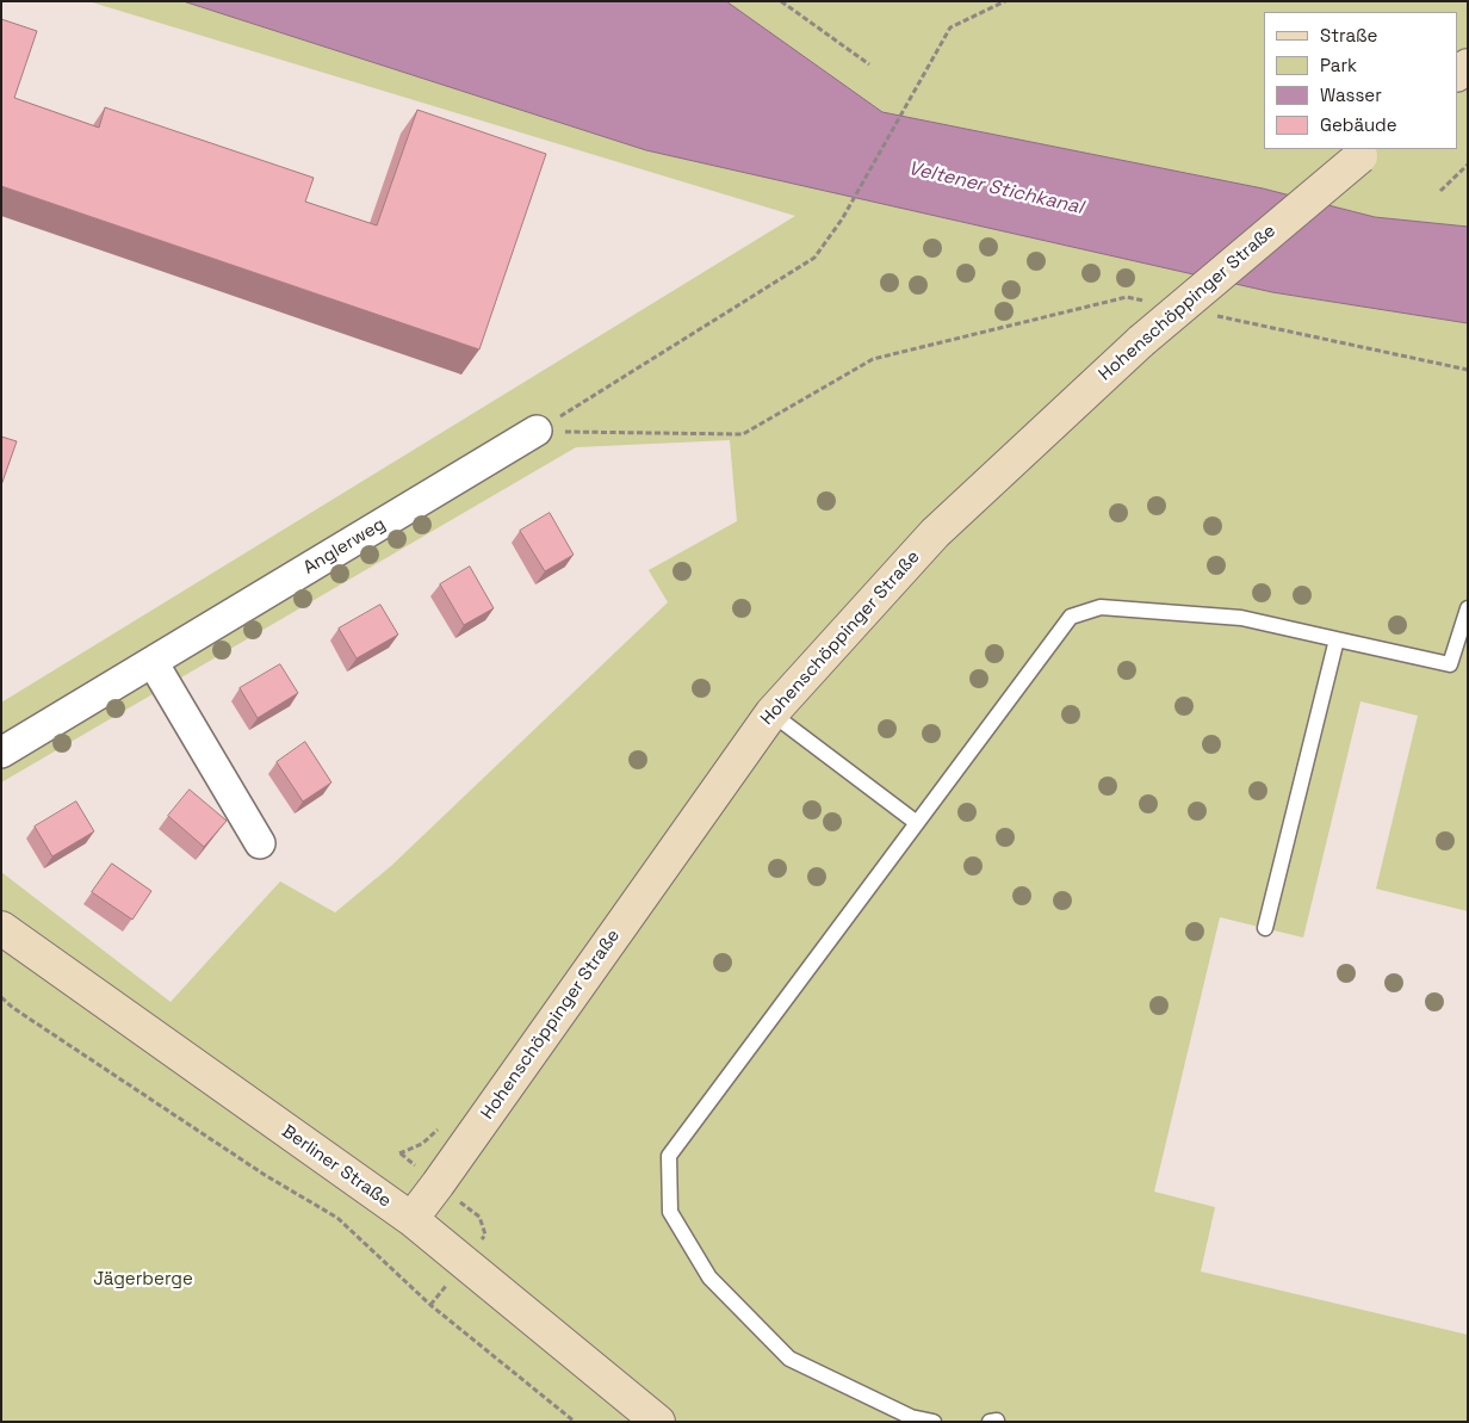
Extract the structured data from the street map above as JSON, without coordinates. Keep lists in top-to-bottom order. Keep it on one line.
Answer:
{"streets":{"main road":["Hohenschöppinger Straße","Berliner Straße"],"street":["Anglerweg"]},"crossings":[["Hohenschöppinger Straße","Berliner Straße"]],"water":["Veltener Stichkanal"],"parks":["Jägerberge"],"legend":["Straße","Park","Wasser","Gebäude"]}
